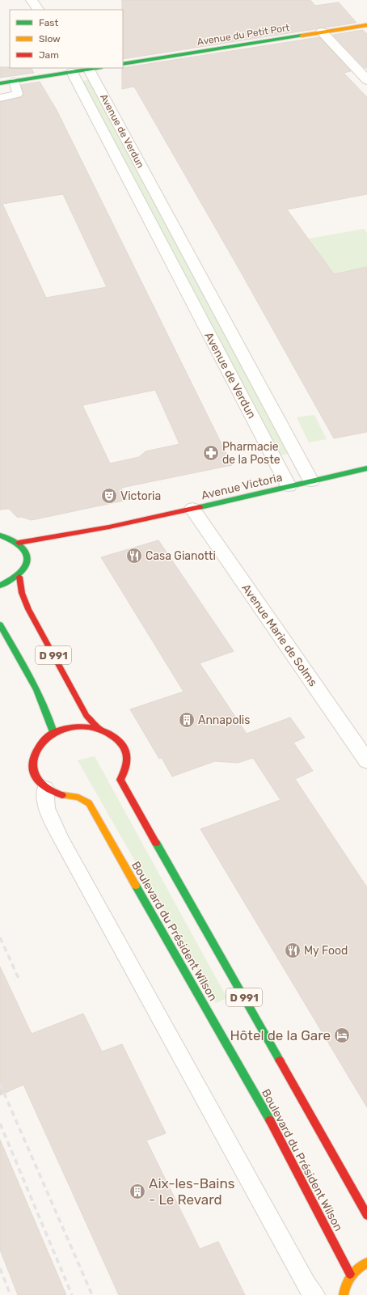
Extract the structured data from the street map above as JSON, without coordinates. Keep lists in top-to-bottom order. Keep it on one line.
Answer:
{"streets":{"main road":["Avenue du Petit Port","Avenue Victoria","D 991","Boulevard du Président Wilson"],"street":["Avenue de Verdun","Avenue Marie de Solms"]},"crossings":[["Avenue de Verdun","Avenue Victoria"],["Avenue Victoria","Avenue Marie de Solms"],["D 991","Boulevard du Président Wilson"]],"places":{"pharmacy":["Pharmacie de la Poste"],"theatre":["Victoria"],"restaurant":["Casa Gianotti","My Food"],"building":["Annapolis","Aix-les-Bains - Le Revard"],"hotel":["Hôtel de la Gare"]},"legend":["Fast","Slow","Jam"]}
